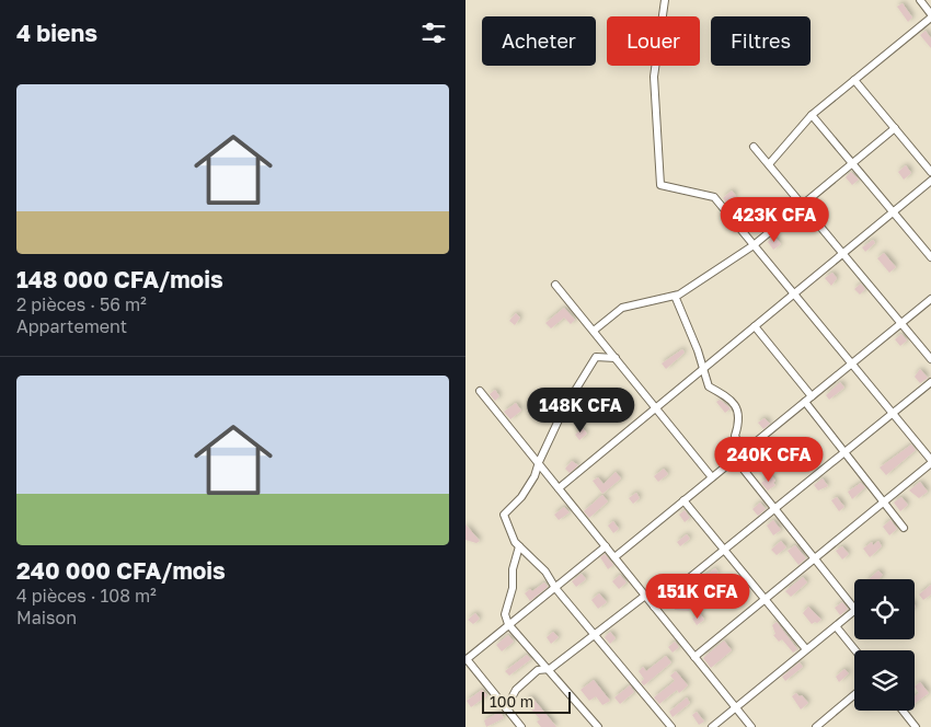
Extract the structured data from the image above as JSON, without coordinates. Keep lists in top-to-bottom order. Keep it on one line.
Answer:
{"scale_bar":"100 m","page":{"heading":"4 biens","chip":["Acheter","Louer","Filtres"],"list":[{"name":"148 000 CFA/mois","note":"2 pièces · 56 m² · Appartement"},{"name":"240 000 CFA/mois","note":"4 pièces · 108 m² · Maison"}],"price":["423K CFA","148K CFA","240K CFA","151K CFA"],"scale":"100 m"}}
